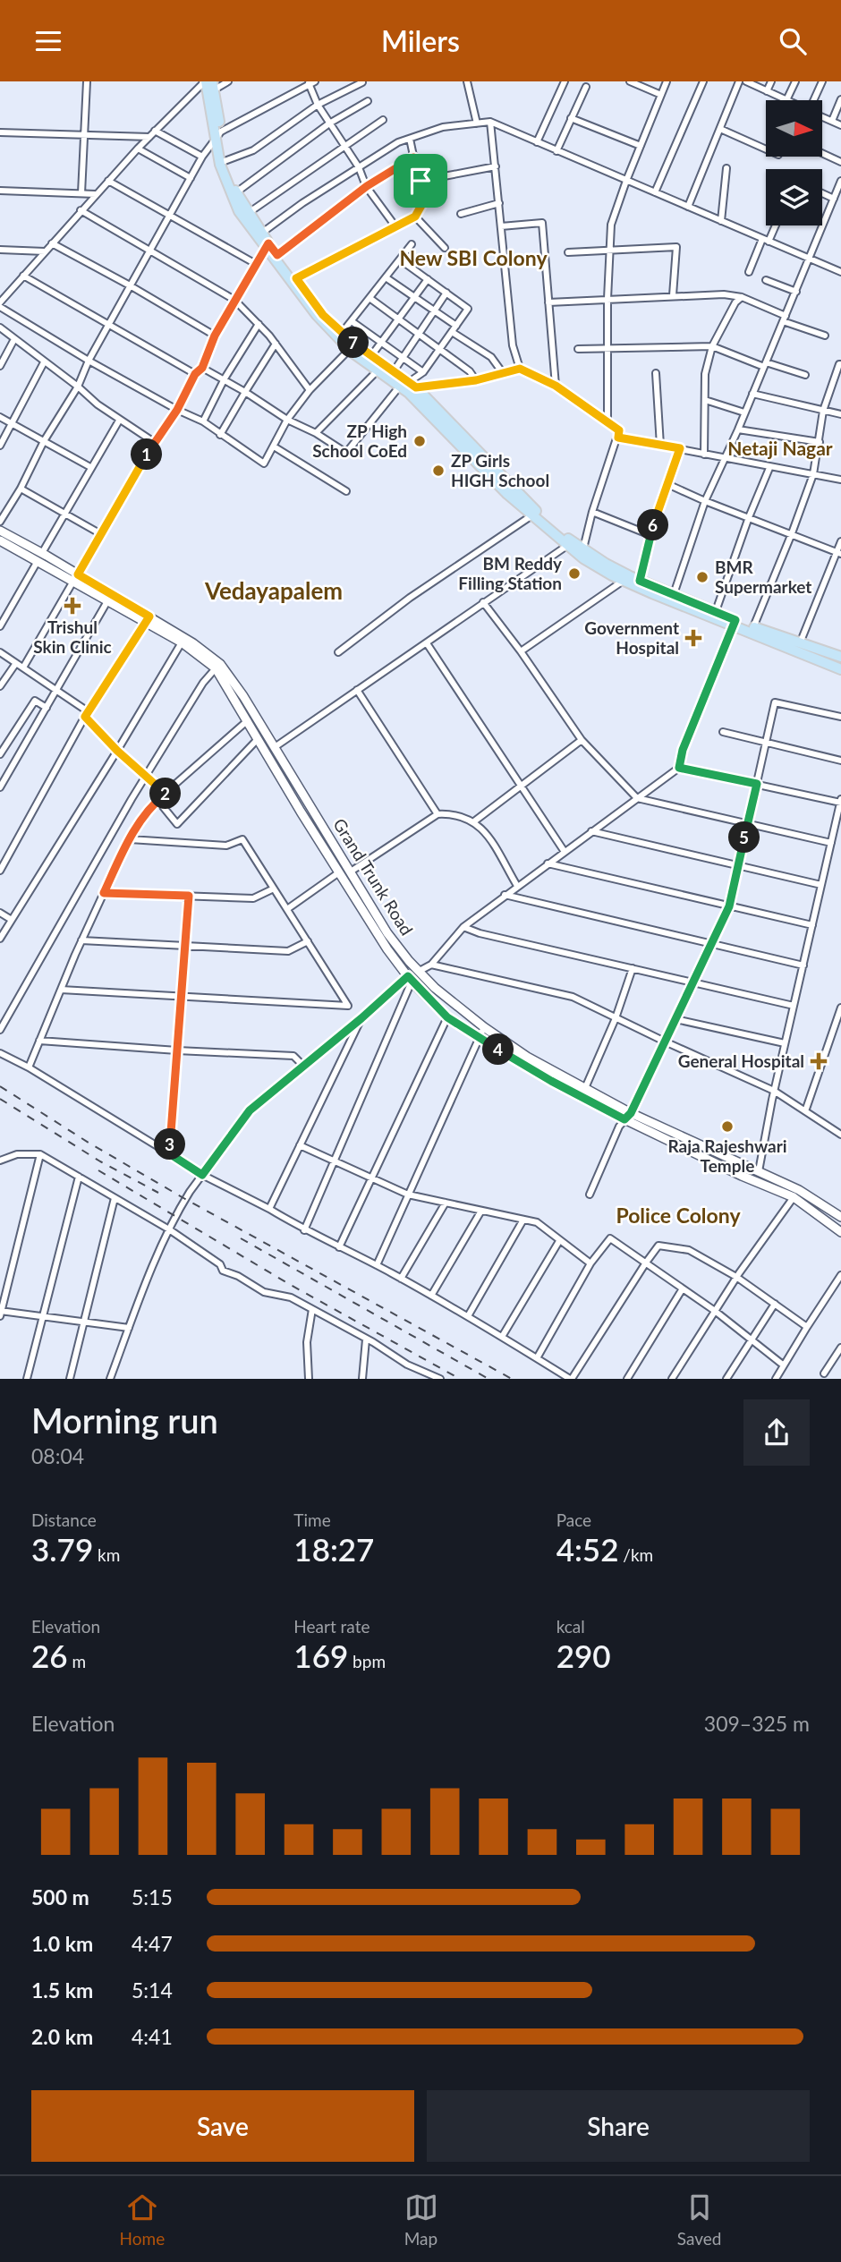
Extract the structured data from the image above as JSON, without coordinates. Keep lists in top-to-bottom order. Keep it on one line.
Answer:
{"streets":{"main road":["Grand Trunk Road"]},"districts":["New SBI Colony","Netaji Nagar","Vedayapalem","Police Colony"],"places":{"other":["ZP High School CoEd","ZP Girls HIGH School","BM Reddy Filling Station","BMR Supermarket","Raja Rajeshwari Temple"],"health":["Trishul Skin Clinic","Government Hospital","General Hospital"]},"north":"right","page":{"header":"Milers","pins":["7","1","6","2","5","4","3"],"heading":["Morning run","08:04"],"stats":[["Distance","3.79 km"],["Time","18:27"],["Pace","4:52 /km"],["Elevation","26 m"],["Heart rate","169 bpm"],["kcal","290"]],"chart":["Elevation","309–325 m"],"list":[{"name":"500 m","note":"5:15"},{"name":"1.0 km","note":"4:47"},{"name":"1.5 km","note":"5:14"},{"name":"2.0 km","note":"4:41"}],"buttons":["Save","Share"],"tabs":["Home","Map","Saved"]}}
